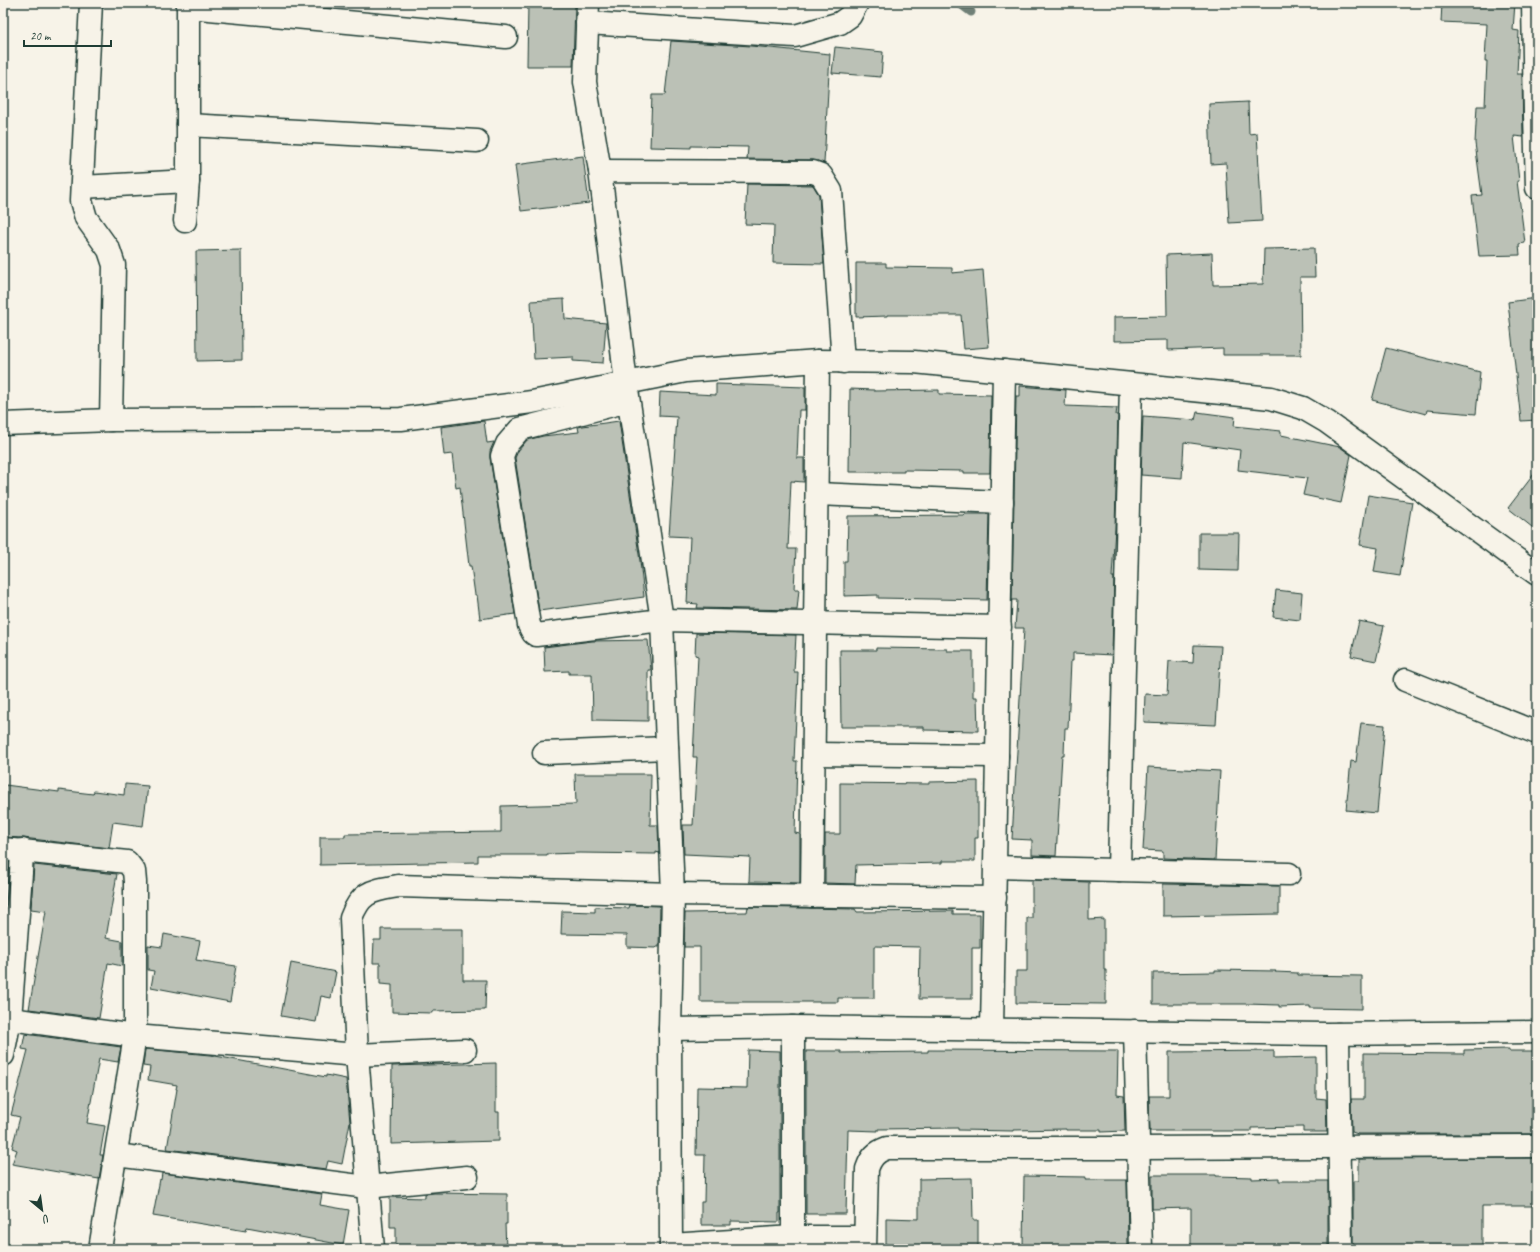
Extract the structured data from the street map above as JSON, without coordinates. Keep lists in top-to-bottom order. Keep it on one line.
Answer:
{"scale_bar":"20 m","north":"bottom right"}
